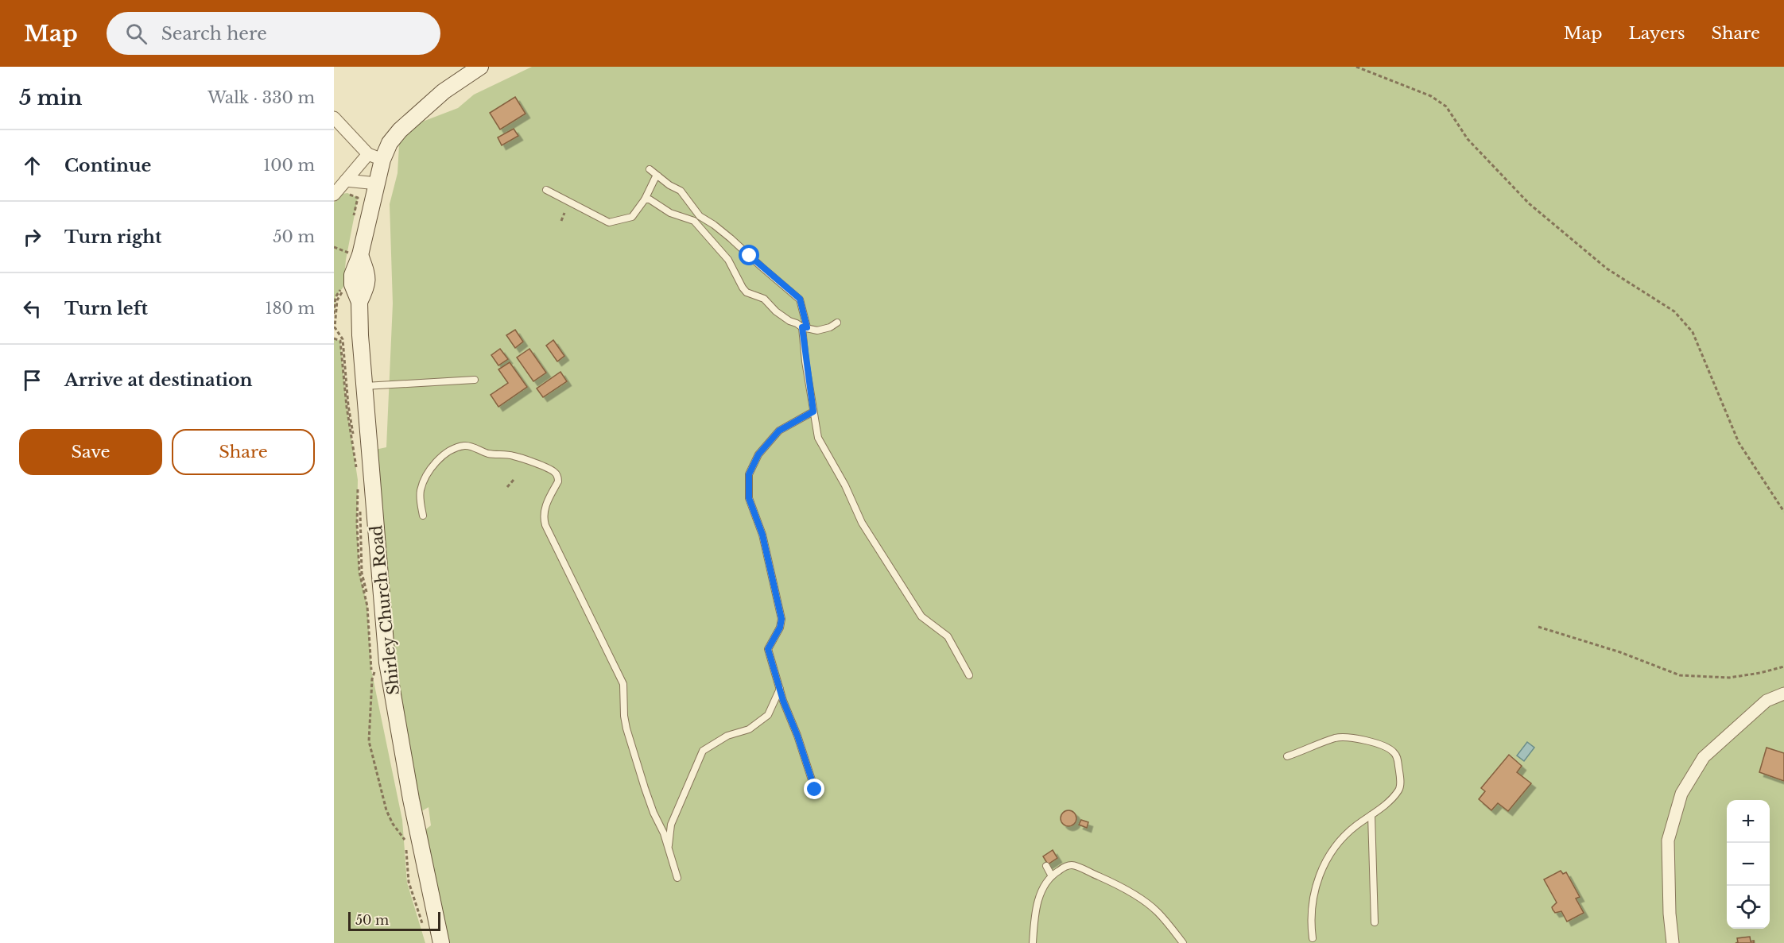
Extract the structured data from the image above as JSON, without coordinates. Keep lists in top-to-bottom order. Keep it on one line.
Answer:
{"streets":{"street":["Shirley Church Road"]},"scale_bar":"50 m","page":{"header":"Map","search":"Search here","nav":["Map","Layers","Share"],"heading":["5 min","Walk · 330 m"],"list":[["Continue","100 m"],["Turn right","50 m"],["Turn left","180 m"],"Arrive at destination"],"buttons":["Save","Share"],"map_buttons":["+","−"],"scale":"50 m"}}
